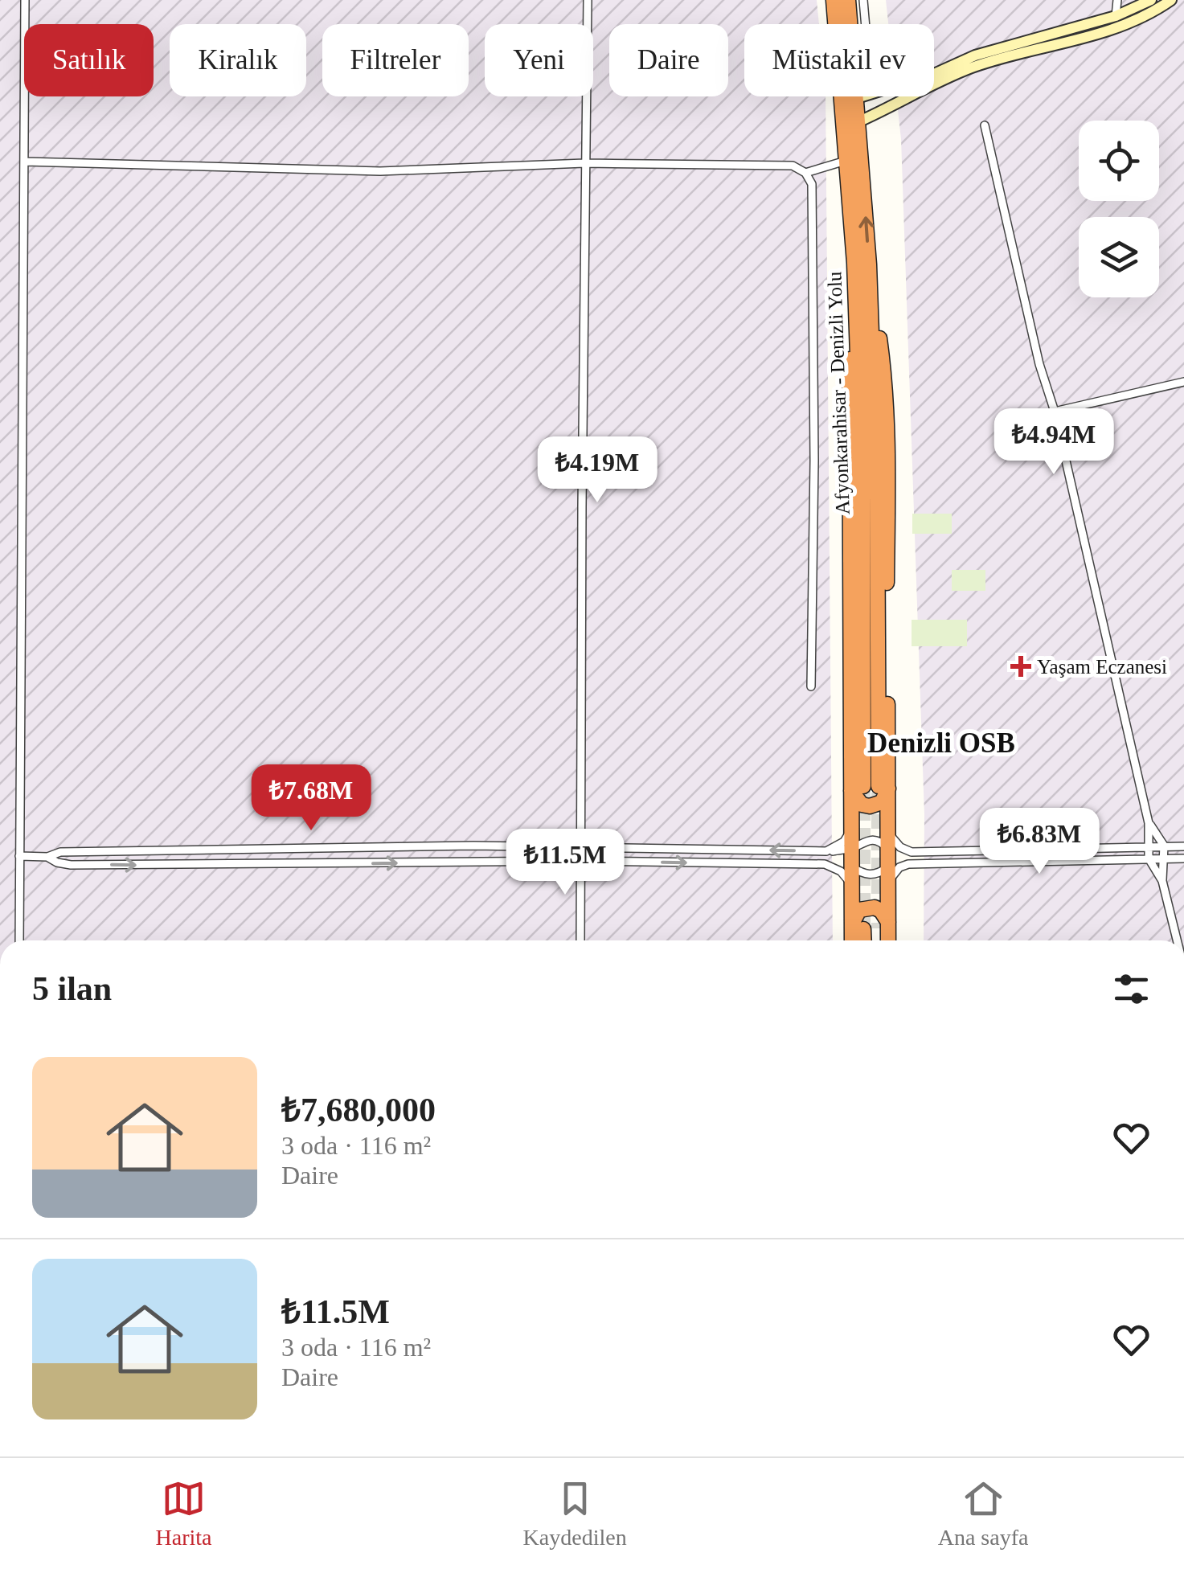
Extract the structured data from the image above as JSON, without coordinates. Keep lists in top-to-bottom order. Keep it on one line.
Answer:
{"streets":{"highway":["Afyonkarahisar - Denizli Yolu"]},"districts":["Denizli OSB"],"places":{"health":["Yaşam Eczanesi"]},"page":{"chip":["Satılık","Kiralık","Filtreler","Yeni","Daire","Müstakil ev"],"price":["₺4.94M","₺4.19M","₺7.68M","₺6.83M","₺11.5M"],"heading":"5 ilan","list":[{"name":"₺7,680,000","note":"3 oda · 116 m² · Daire"},{"name":"₺11.5M","note":"3 oda · 116 m² · Daire"}],"tabs":["Harita","Kaydedilen","Ana sayfa"]}}
